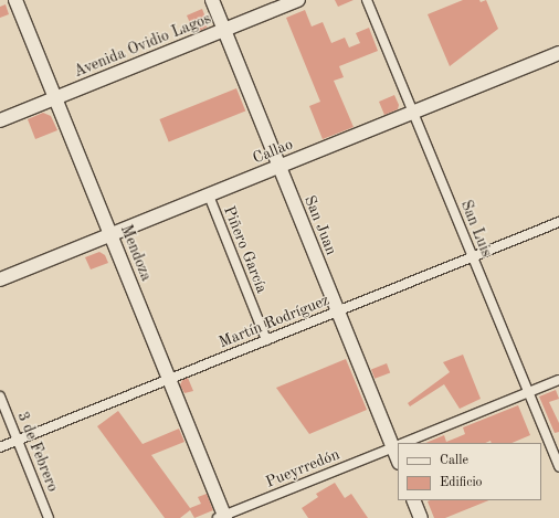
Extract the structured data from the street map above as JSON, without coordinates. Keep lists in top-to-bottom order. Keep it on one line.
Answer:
{"streets":{"main road":["Avenida Ovidio Lagos","Callao","San Juan","Mendoza"],"street":["San Luis","Piñero García","Martín Rodríguez","3 de Febrero","Pueyrredón"]},"crossings":[["Avenida Ovidio Lagos","San Juan"],["Avenida Ovidio Lagos","Mendoza"],["Callao","San Juan"],["Callao","San Luis"],["Callao","Piñero García"],["Callao","Mendoza"],["San Juan","Martín Rodríguez"],["San Juan","Pueyrredón"],["San Luis","Martín Rodríguez"],["San Luis","Pueyrredón"],["Piñero García","Martín Rodríguez"],["Mendoza","Martín Rodríguez"],["Mendoza","Pueyrredón"],["Martín Rodríguez","3 de Febrero"]],"legend":["Calle","Edificio"]}
